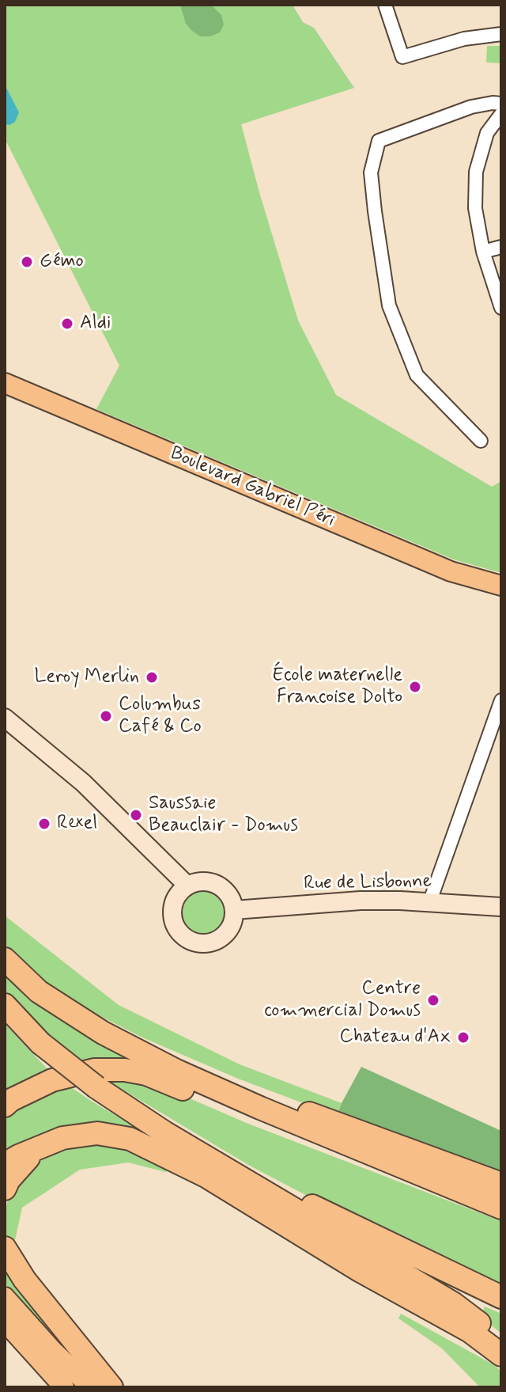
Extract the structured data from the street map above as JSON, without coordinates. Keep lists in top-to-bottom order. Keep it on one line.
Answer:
{"streets":{"main road":["Boulevard Gabriel Péri"],"street":["Rue de Lisbonne"]},"places":["Gémo","Aldi","Leroy Merlin","École maternelle Francoise Dolto","Columbus Café & Co","Saussaie Beauclair - Domus","Rexel","Centre commercial Domus","Chateau d'Ax"]}
